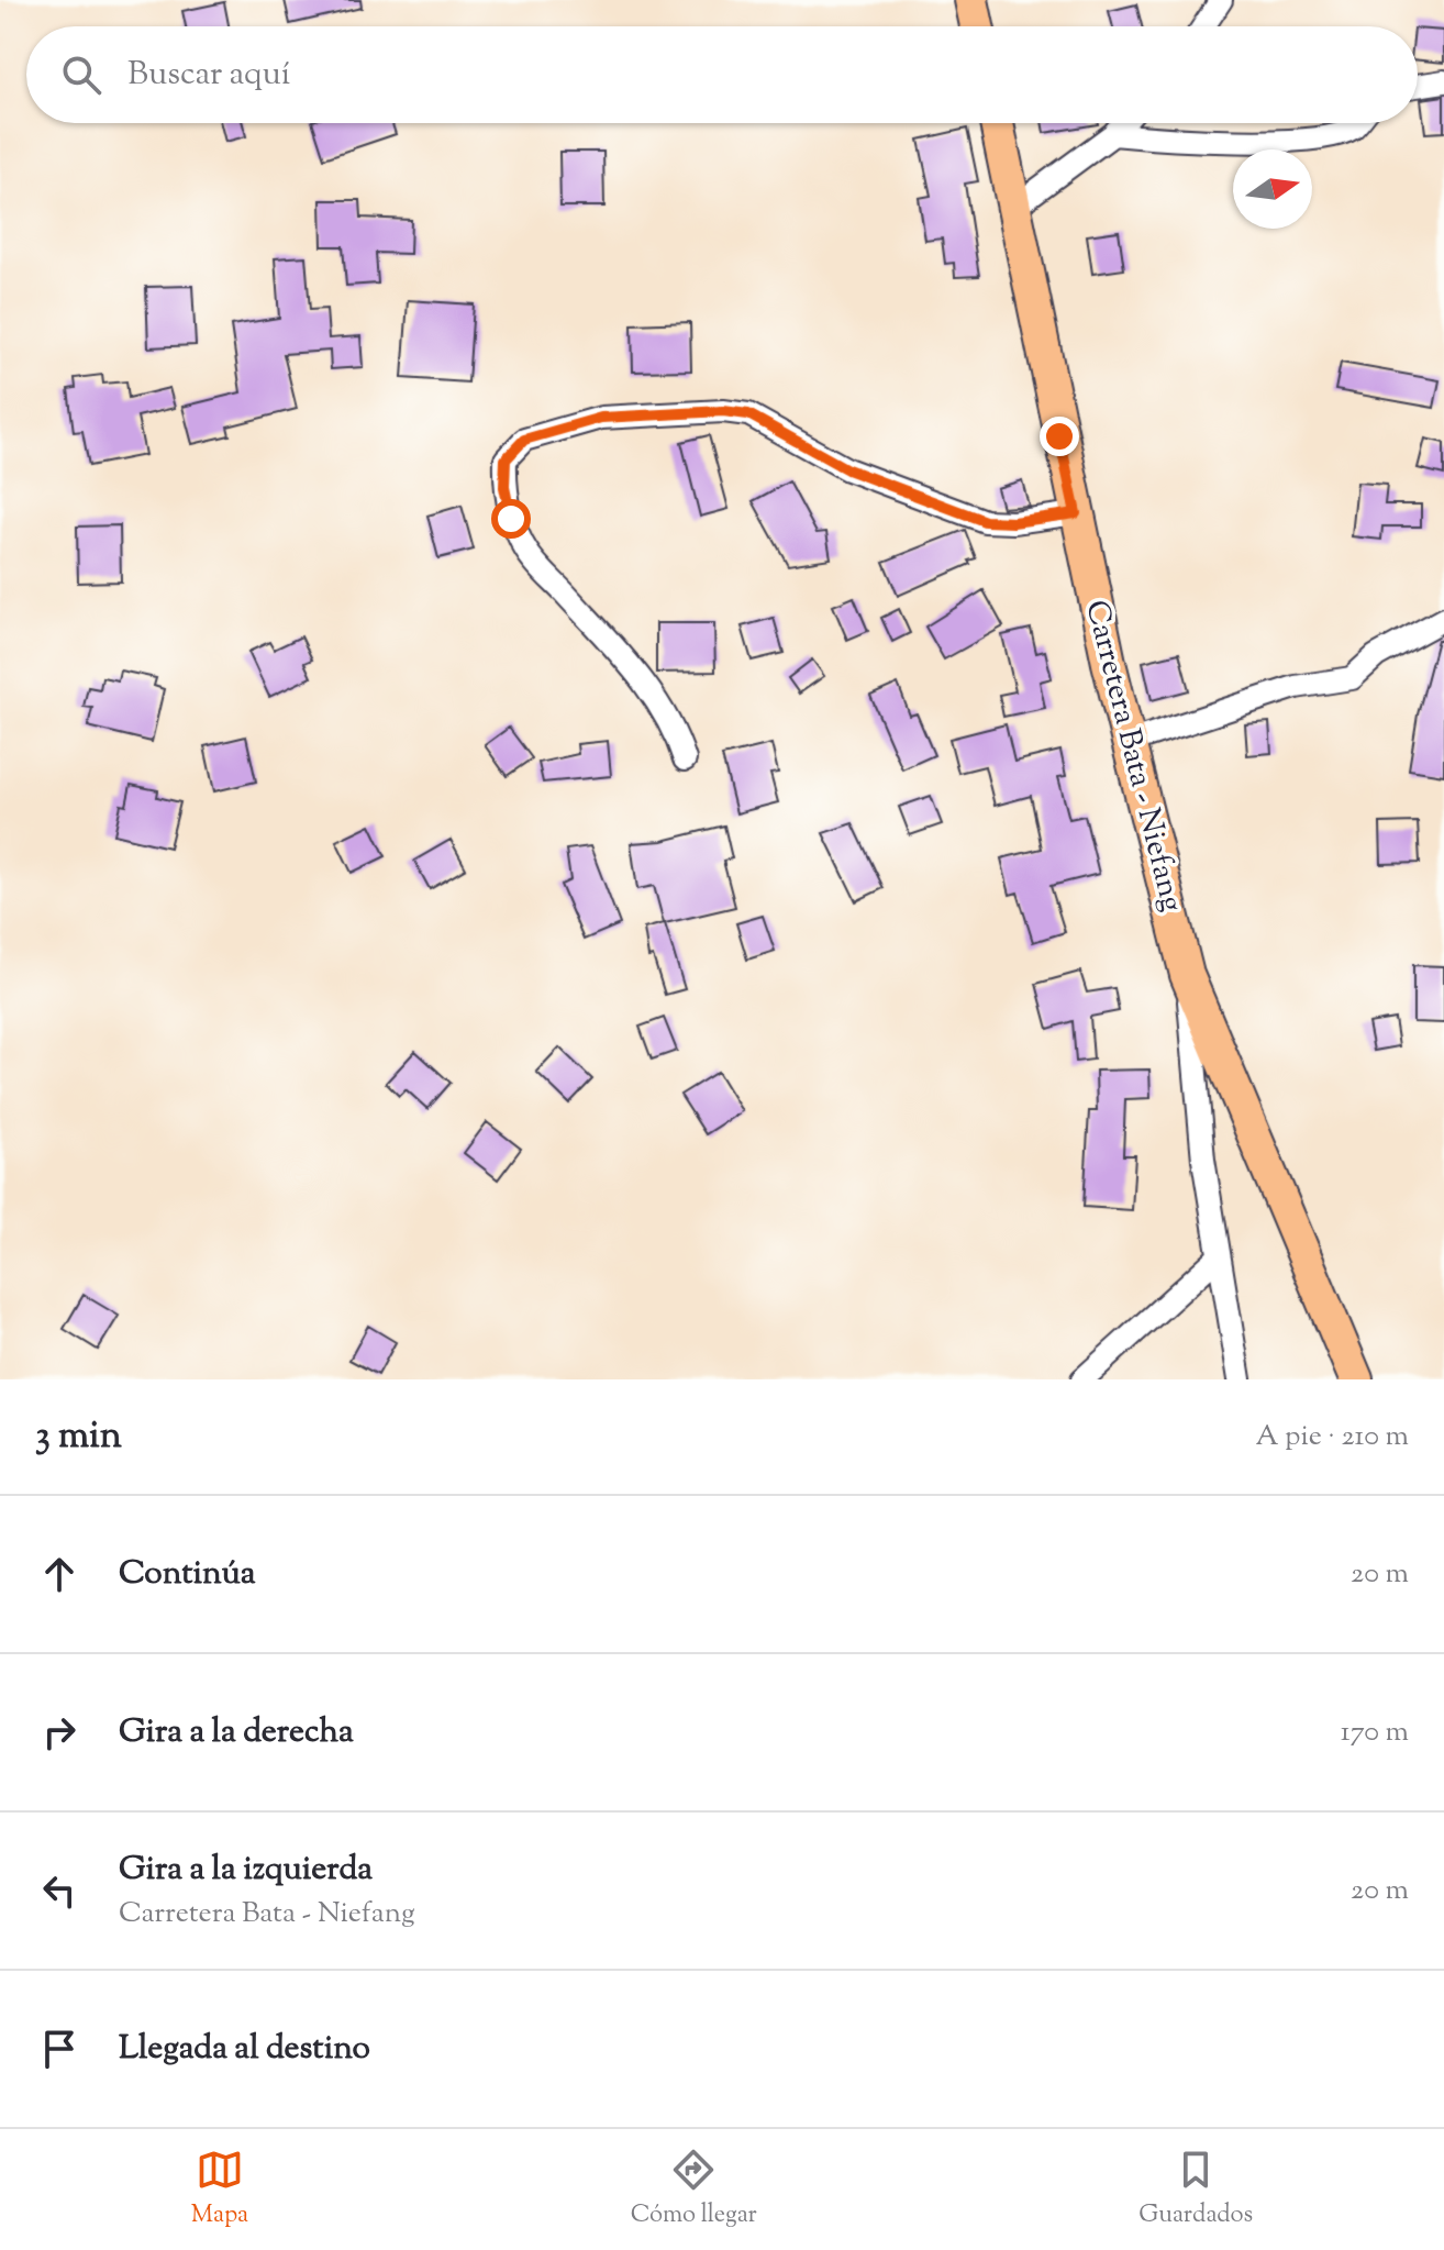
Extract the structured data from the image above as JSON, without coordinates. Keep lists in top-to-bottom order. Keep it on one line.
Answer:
{"streets":{"main road":["Carretera Bata - Niefang"]},"north":"right","page":{"search":"Buscar aquí","heading":["3 min","A pie · 210 m"],"list":[["Continúa","20 m"],["Gira a la derecha","170 m"],["Gira a la izquierda","Carretera Bata - Niefang","20 m"],"Llegada al destino"],"nav":["Mapa","Cómo llegar","Guardados"]}}
